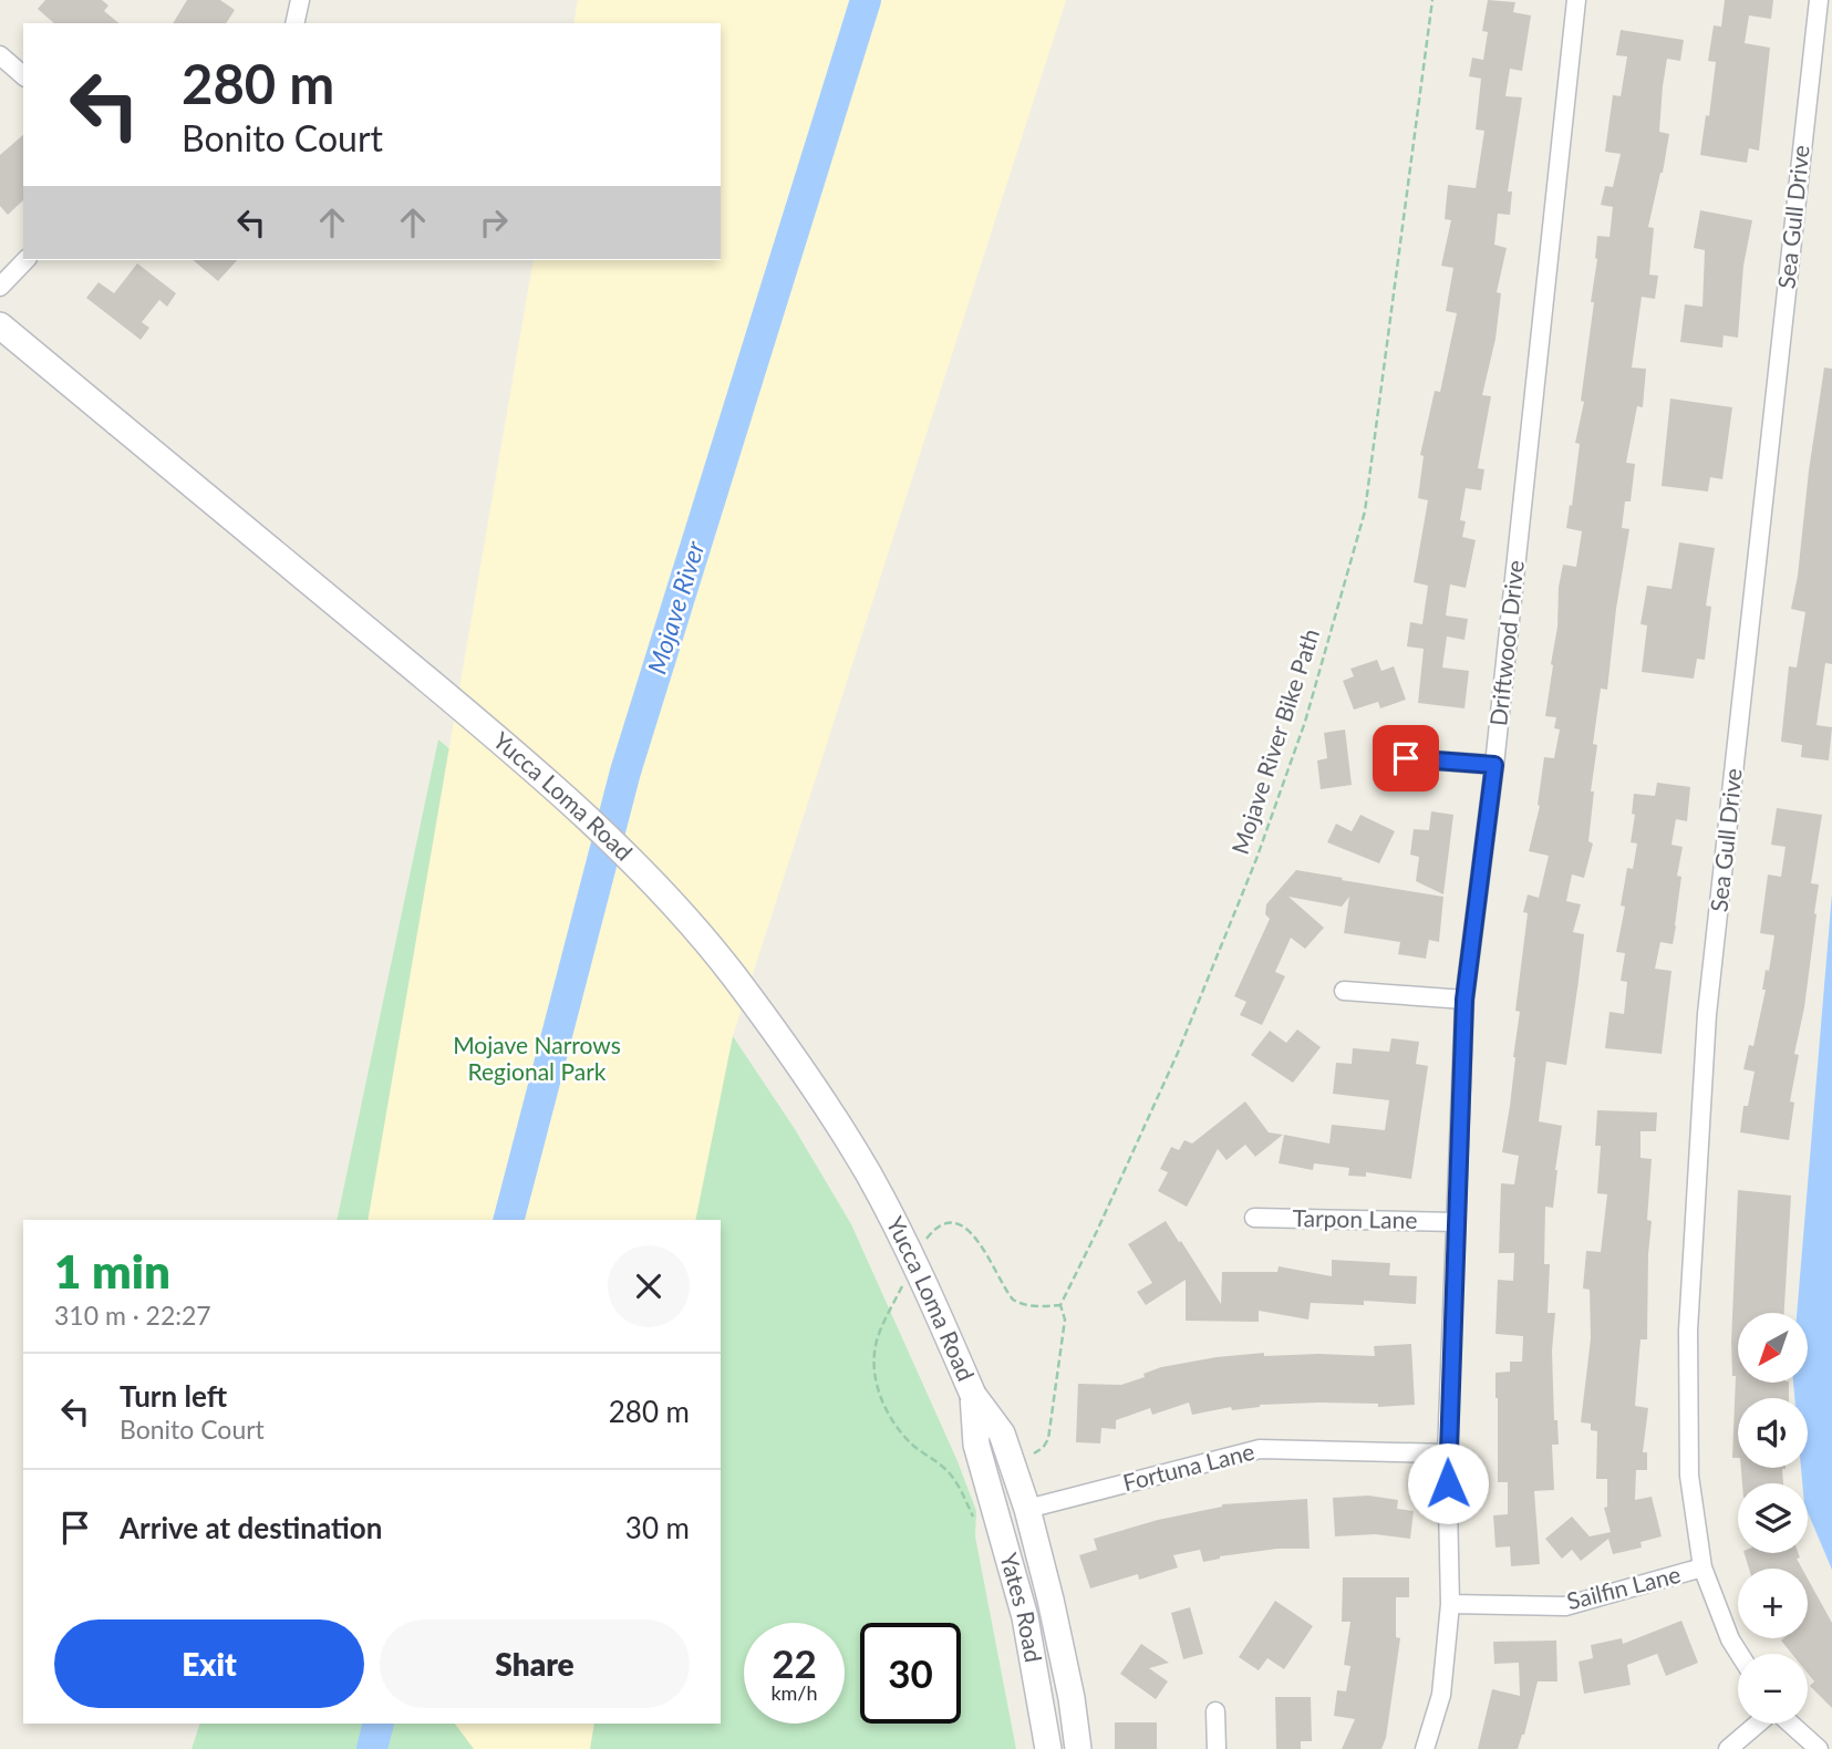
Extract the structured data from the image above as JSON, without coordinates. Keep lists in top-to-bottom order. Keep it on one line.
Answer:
{"streets":{"main road":["Yucca Loma Road","Yates Road"],"street":["Sea Gull Drive","Driftwood Drive","Tarpon Lane","Fortuna Lane","Sailfin Lane"],"path":["Mojave River Bike Path"]},"crossings":[["Sea Gull Drive","Sailfin Lane"],["Driftwood Drive","Tarpon Lane"],["Driftwood Drive","Fortuna Lane"],["Driftwood Drive","Sailfin Lane"],["Yucca Loma Road","Yates Road"],["Fortuna Lane","Yates Road"]],"water":["Mojave River"],"parks":["Mojave Narrows Regional Park"],"north":"bottom left","page":{"turn":["280 m","Bonito Court"],"heading":["1 min","310 m · 22:27"],"map_buttons":["+","−"],"list":[{"name":"Turn left","note":"Bonito Court","value":"280 m"},{"name":"Arrive at destination","value":"30 m"}],"buttons":["Exit","Share"],"speed":"22 km/h","limit":"30"}}
